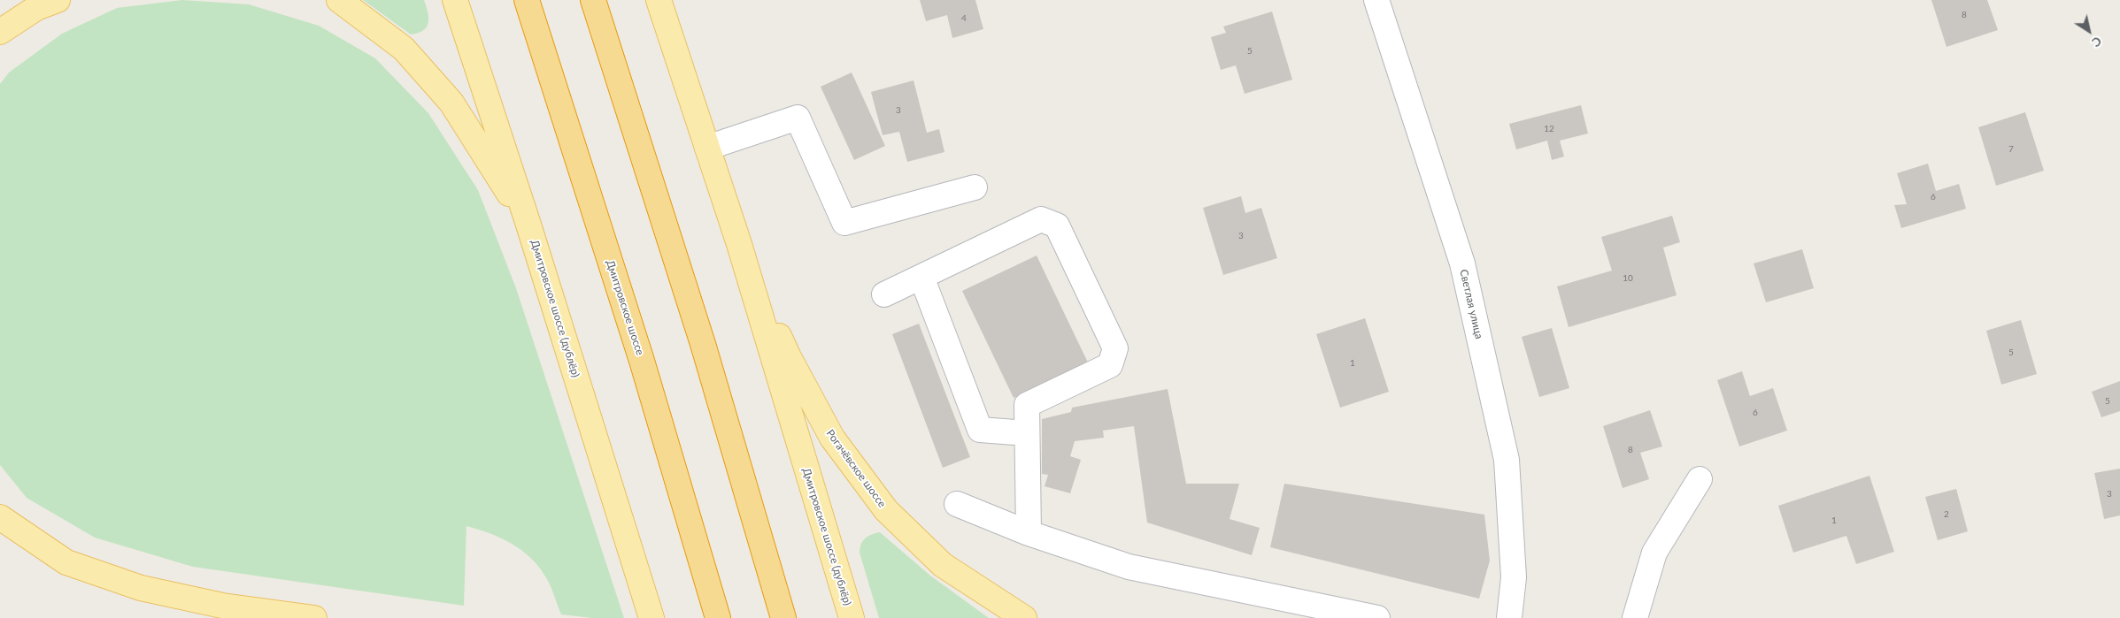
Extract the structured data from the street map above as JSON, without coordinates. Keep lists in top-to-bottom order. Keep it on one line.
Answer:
{"streets":{"highway":["Дмитровское шоссе"],"main road":["Дмитровское шоссе (дублёр)","Рогачёвское шоссе"],"street":["Светлая улица"]},"crossings":[["Дмитровское шоссе (дублёр)","Рогачёвское шоссе"]],"house_numbers":["8","4","5","3","12","7","6","3","10","5","1","5","6","8","3","2","1"],"north":"bottom right"}
